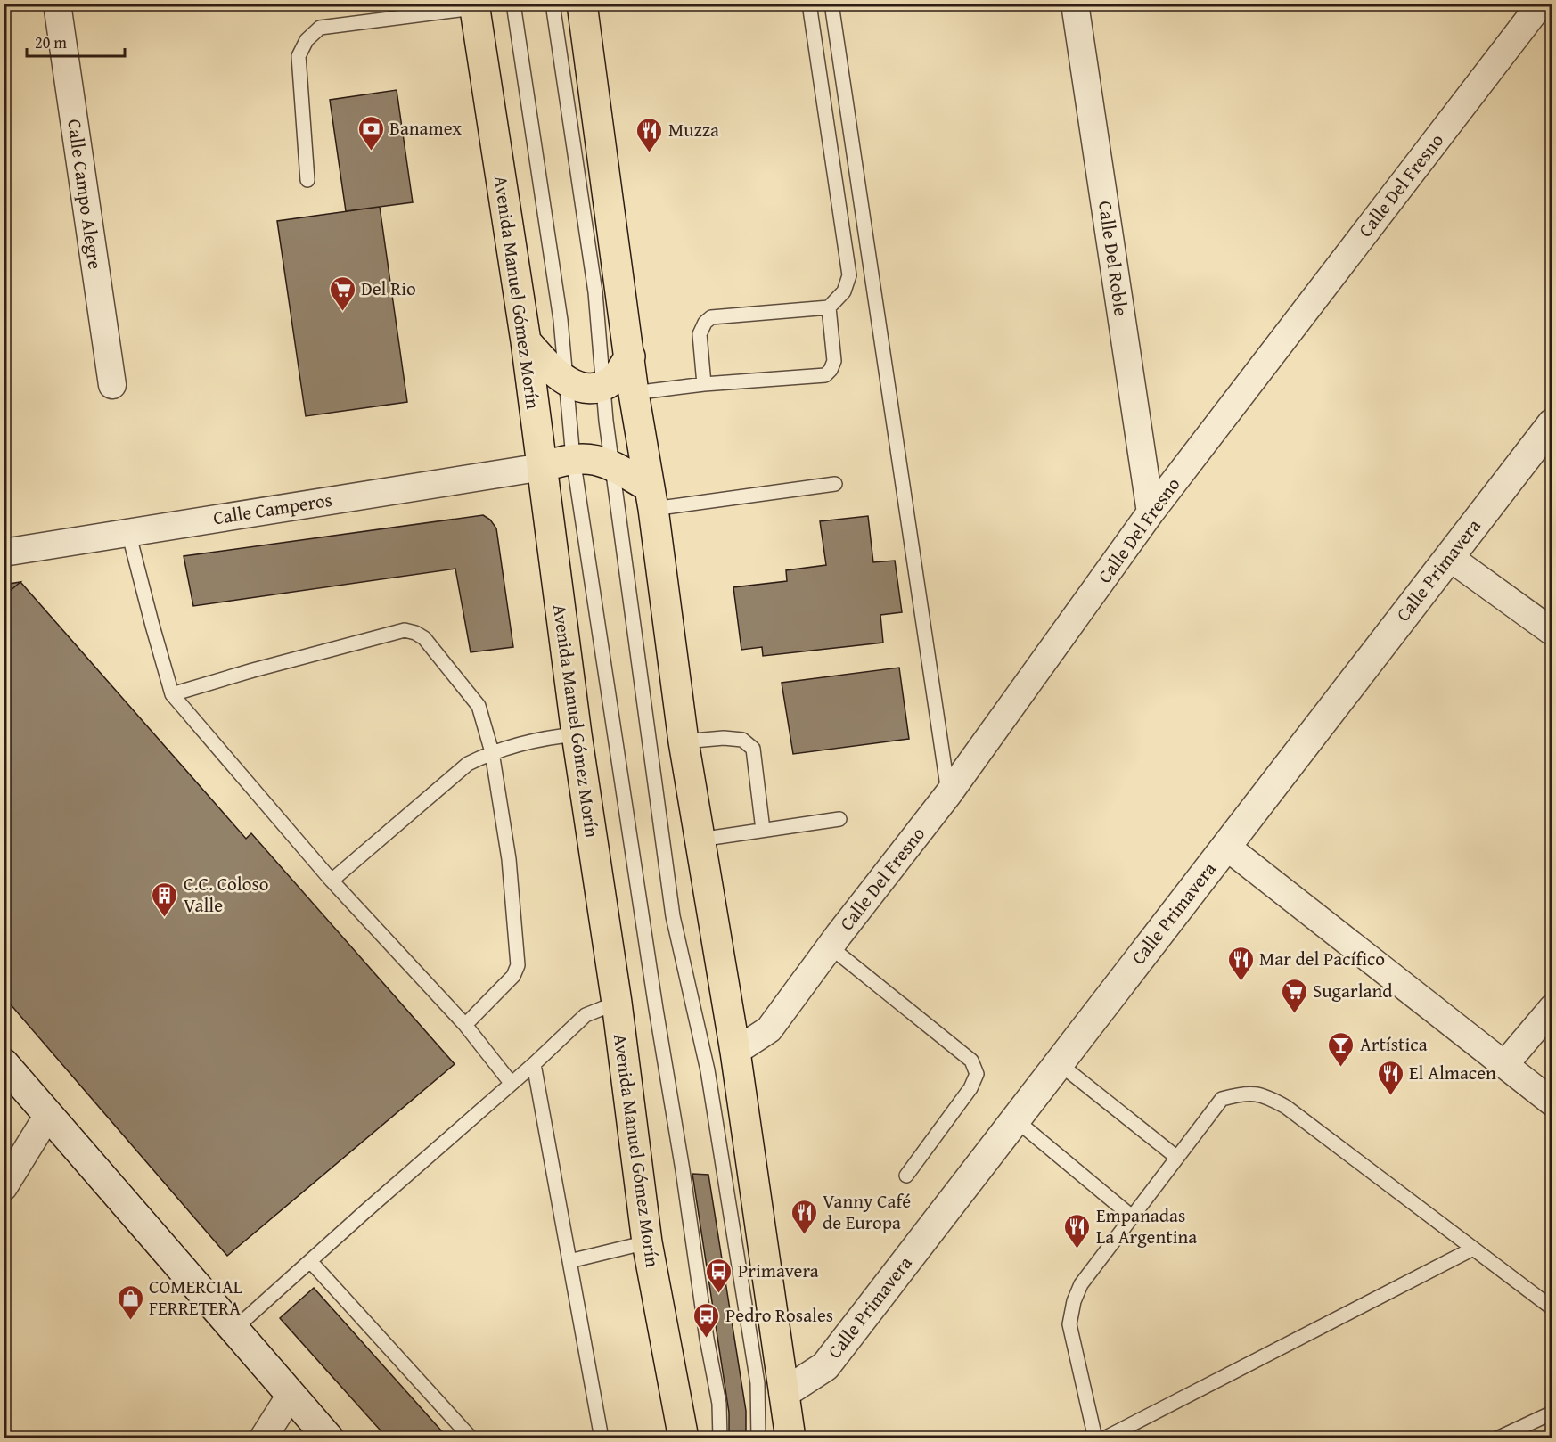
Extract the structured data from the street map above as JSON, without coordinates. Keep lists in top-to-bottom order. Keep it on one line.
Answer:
{"streets":{"main road":["Avenida Manuel Gómez Morín"],"street":["Calle Del Fresno","Calle Campo Alegre","Calle Del Roble","Calle Camperos","Calle Primavera"]},"crossings":[["Calle Del Fresno","Calle Del Roble"],["Avenida Manuel Gómez Morín","Calle Camperos"]],"places":{"bank":["Banamex"],"restaurant":["Muzza","Mar del Pacífico","El Almacen","Vanny Café de Europa","Empanadas La Argentina"],"supermarket":["Del Rio","Sugarland"],"building":["C.C. Coloso Valle"],"bar":["Artística"],"bus stop":["Primavera","Pedro Rosales"],"shop":["COMERCIAL FERRETERA"]},"scale_bar":"20 m"}
